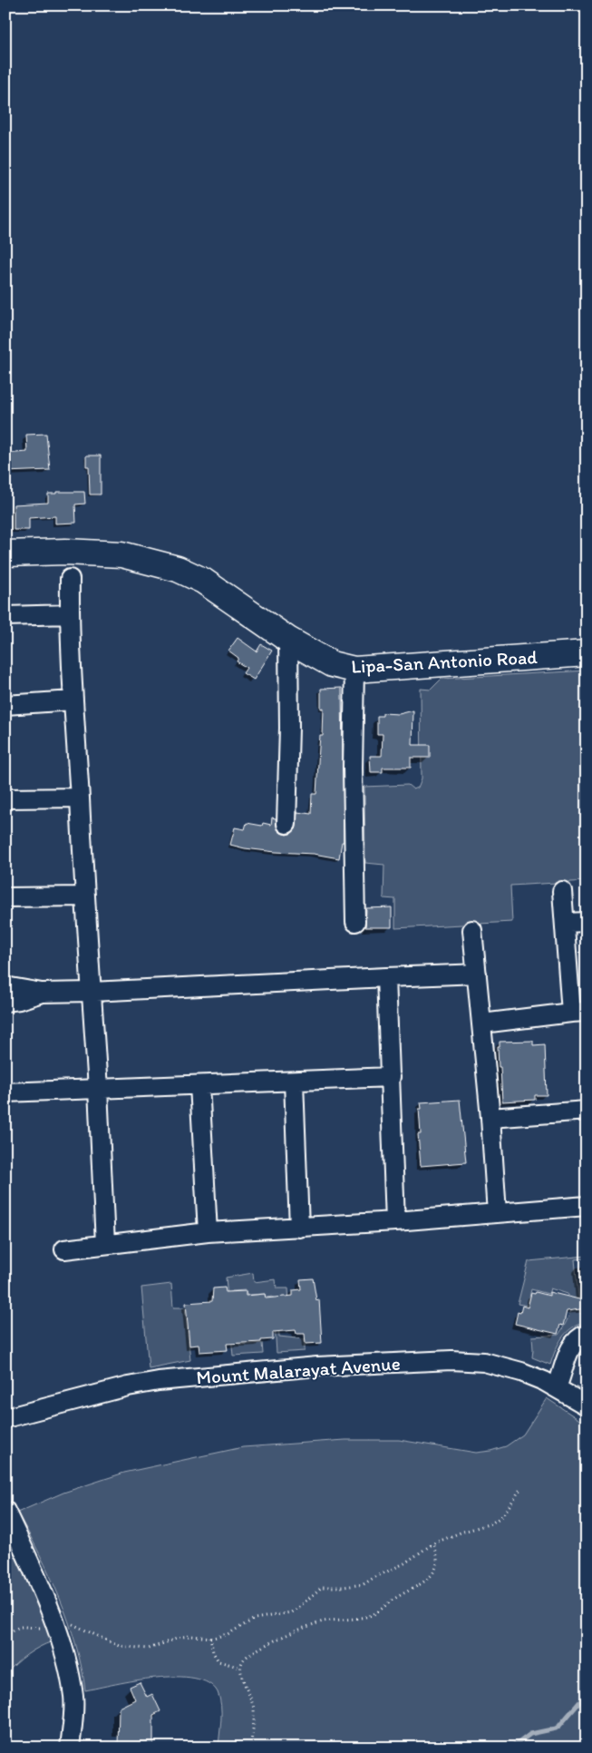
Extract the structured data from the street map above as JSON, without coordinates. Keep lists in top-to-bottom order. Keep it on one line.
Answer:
{"streets":{"main road":["Lipa-San Antonio Road"],"street":["Mount Malarayat Avenue"]}}
